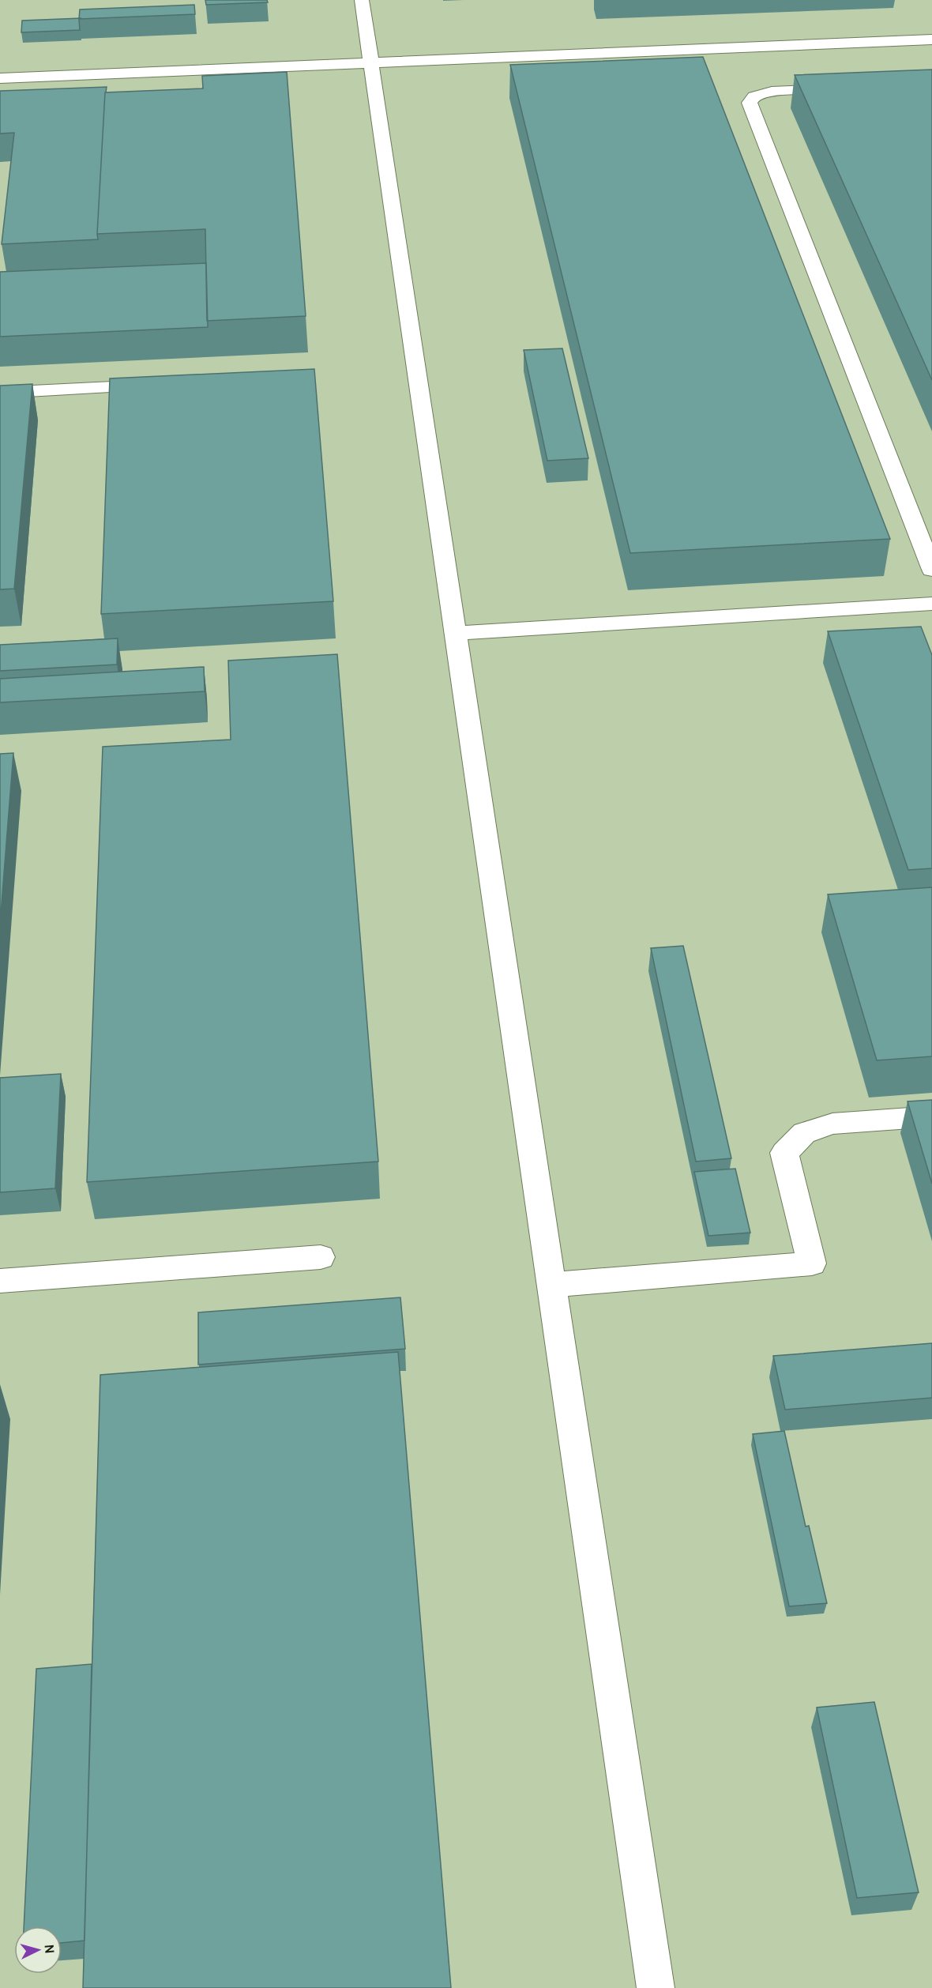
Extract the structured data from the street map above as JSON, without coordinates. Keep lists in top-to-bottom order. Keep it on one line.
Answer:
{"north":"right"}
